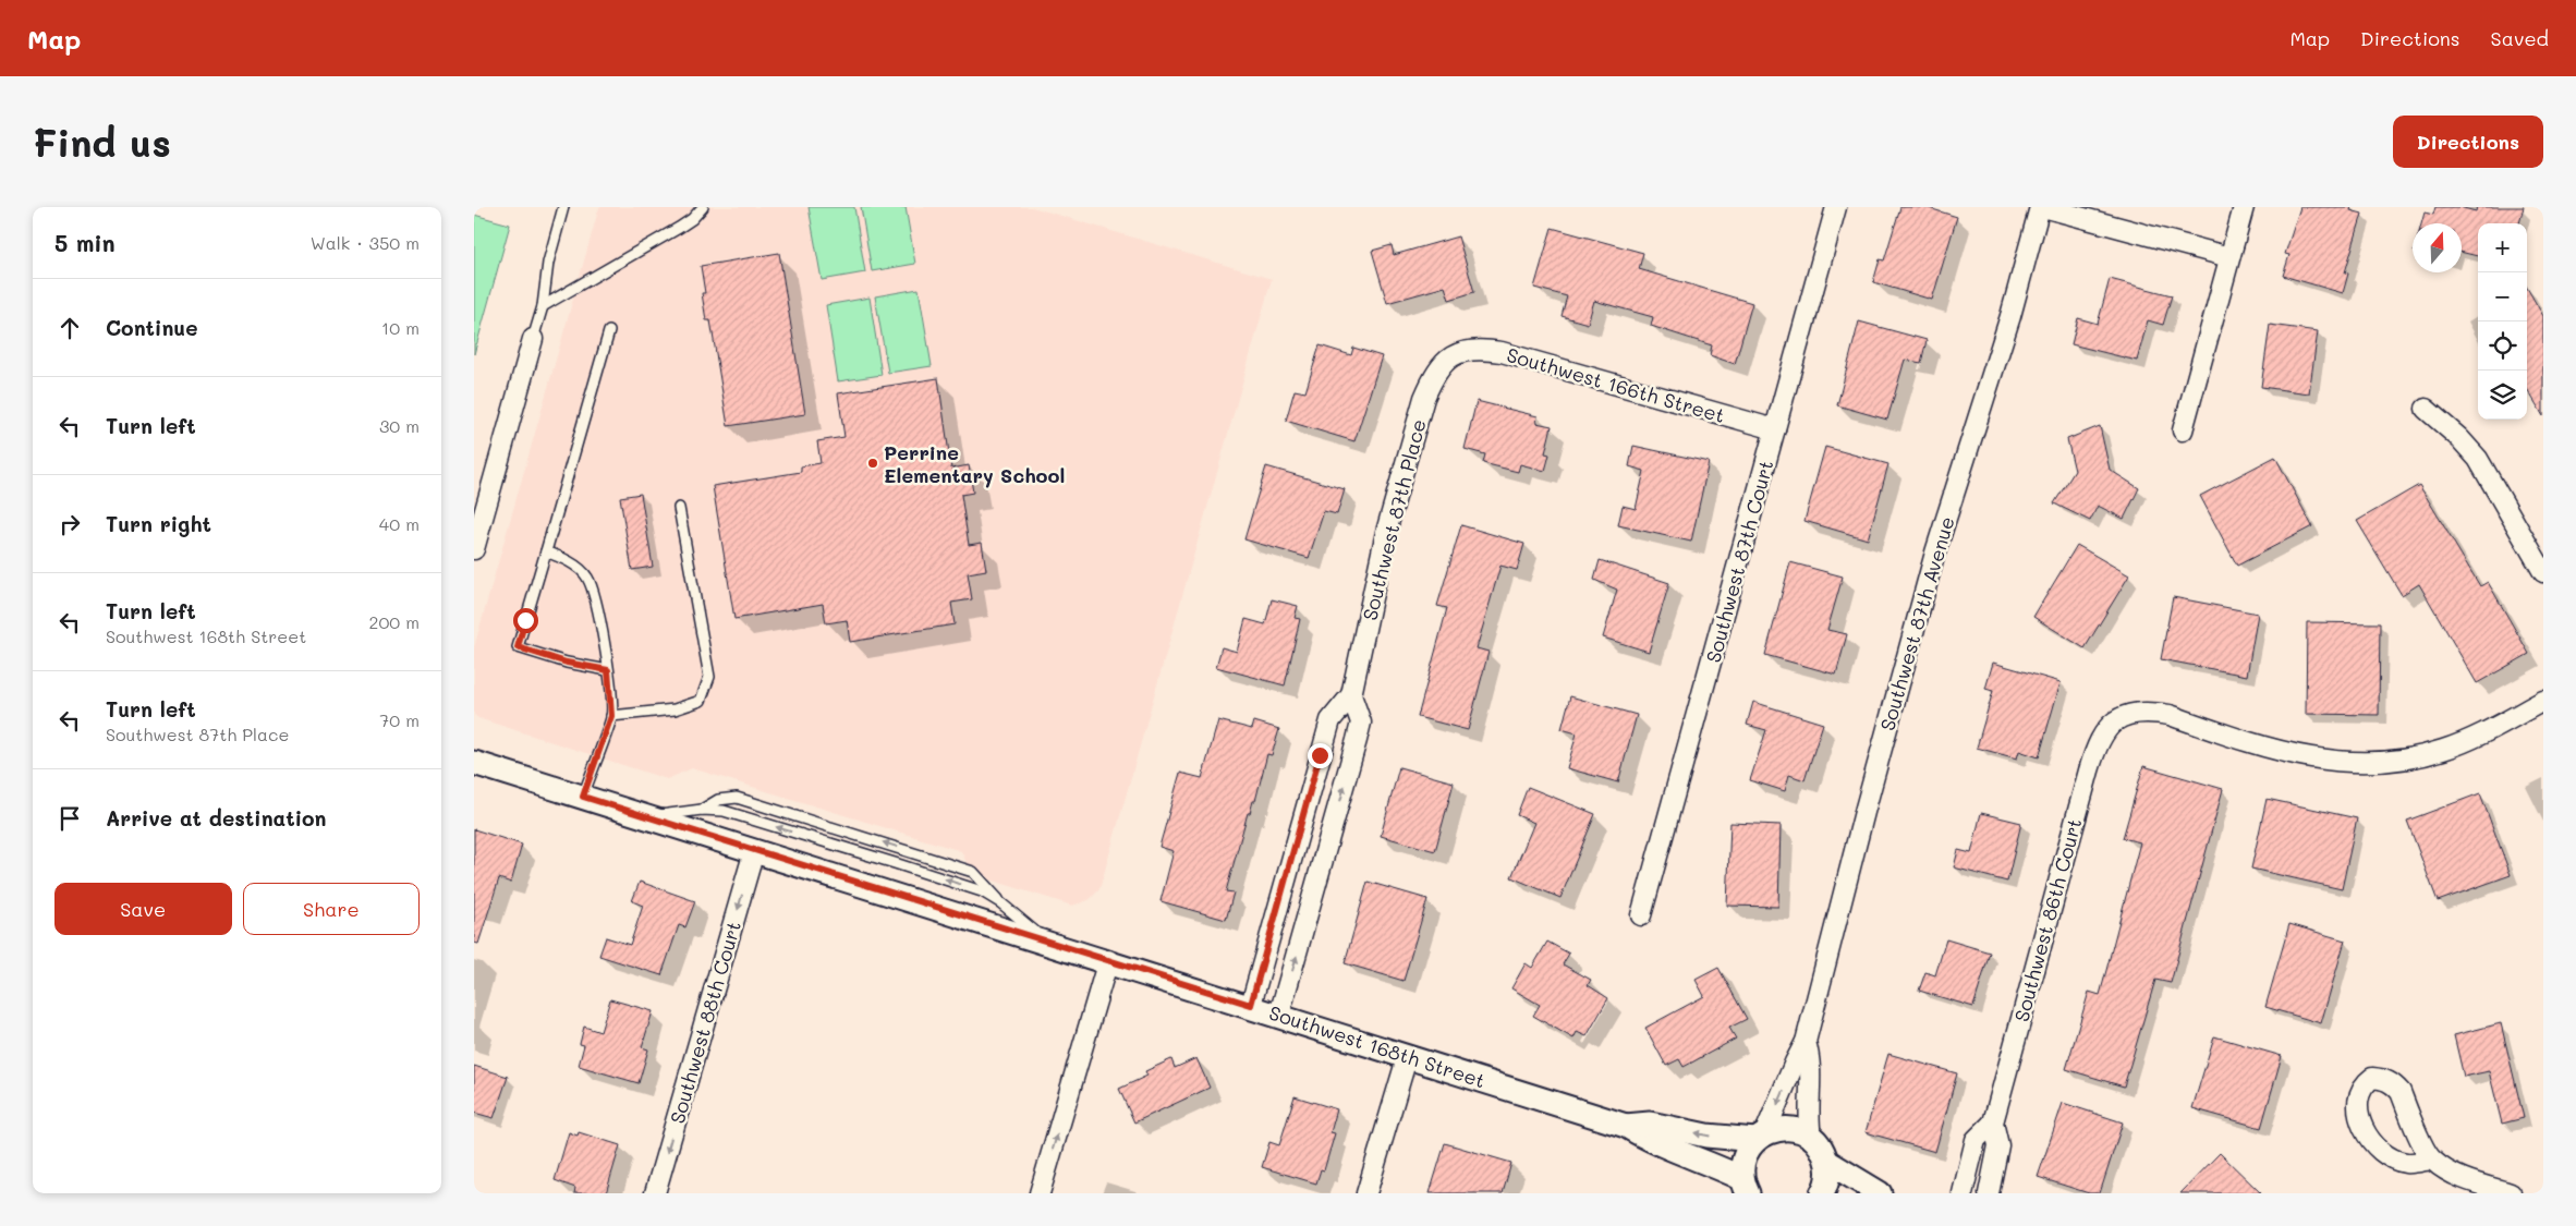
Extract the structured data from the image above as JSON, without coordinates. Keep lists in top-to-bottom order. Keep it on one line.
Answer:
{"streets":{"street":["Southwest 166th Street","Southwest 87th Place","Southwest 87th Court","Southwest 87th Avenue","Southwest 86th Court","Southwest 88th Court","Southwest 168th Street"]},"crossings":[["Southwest 166th Street","Southwest 87th Place"],["Southwest 166th Street","Southwest 87th Court"],["Southwest 87th Place","Southwest 168th Street"],["Southwest 87th Avenue","Southwest 168th Street"],["Southwest 88th Court","Southwest 168th Street"]],"one_way":["Southwest 88th Court"],"places":["Perrine Elementary School"],"north":"top","page":{"header":"Map","nav":["Map","Directions","Saved"],"buttons":["Directions",["Save","Share"]],"title":"Find us","heading":["5 min","Walk · 350 m"],"map_buttons":["+","−"],"list":[["Continue","10 m"],["Turn left","30 m"],["Turn right","40 m"],["Turn left","Southwest 168th Street","200 m"],["Turn left","Southwest 87th Place","70 m"],"Arrive at destination"]}}
